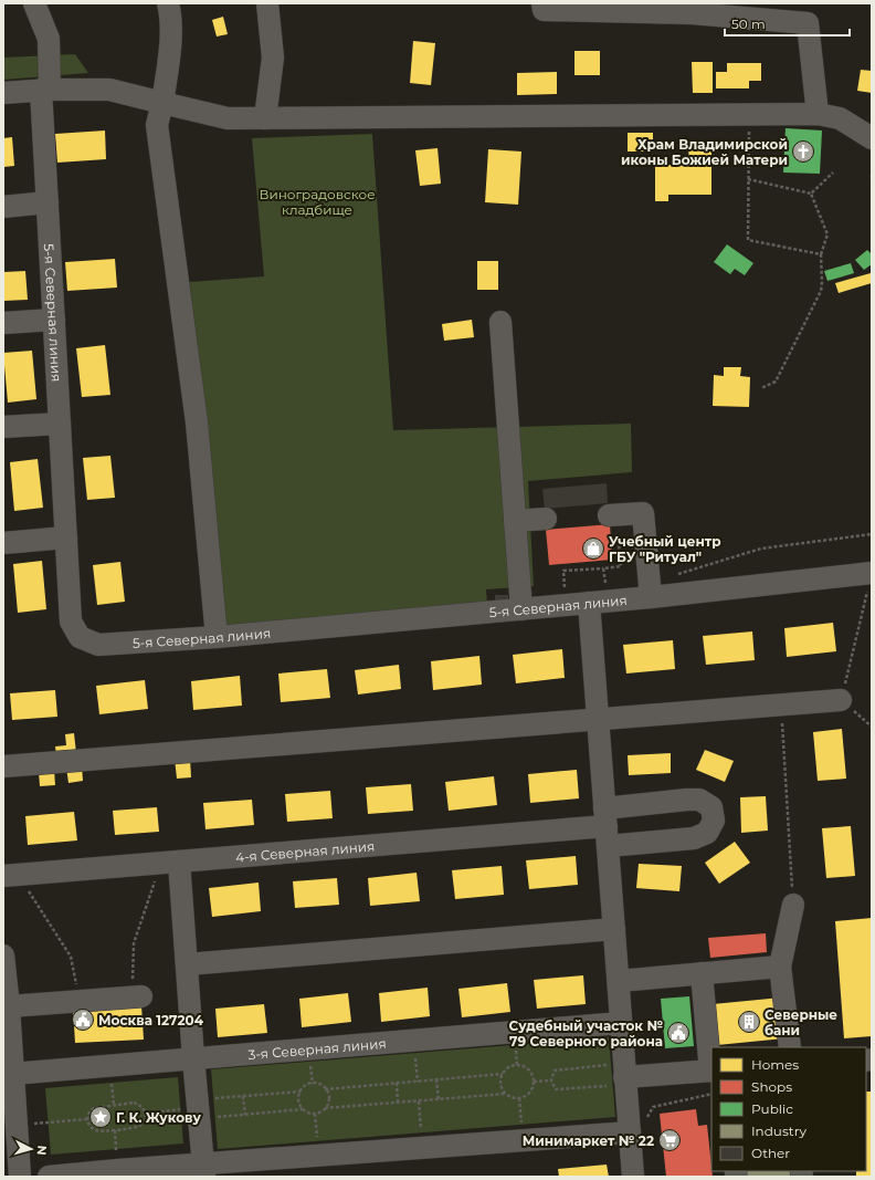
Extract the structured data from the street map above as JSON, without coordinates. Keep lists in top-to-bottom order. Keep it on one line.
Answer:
{"streets":{"street":["5-я Северная линия","4-я Северная линия","3-я Северная линия"]},"parks":["Виноградовское кладбище"],"places":{"church":["Храм Владимирской иконы Божией Матери"],"shop":["Учебный центр ГБУ \"Ритуал\""],"public building":["Москва 127204","Судебный участок № 79 Северного района"],"building":["Северные бани"],"place":["Г. К. Жукову"],"supermarket":["Минимаркет № 22"]},"legend":["Homes","Shops","Public","Industry","Other"],"scale_bar":"50 m","north":"right"}
